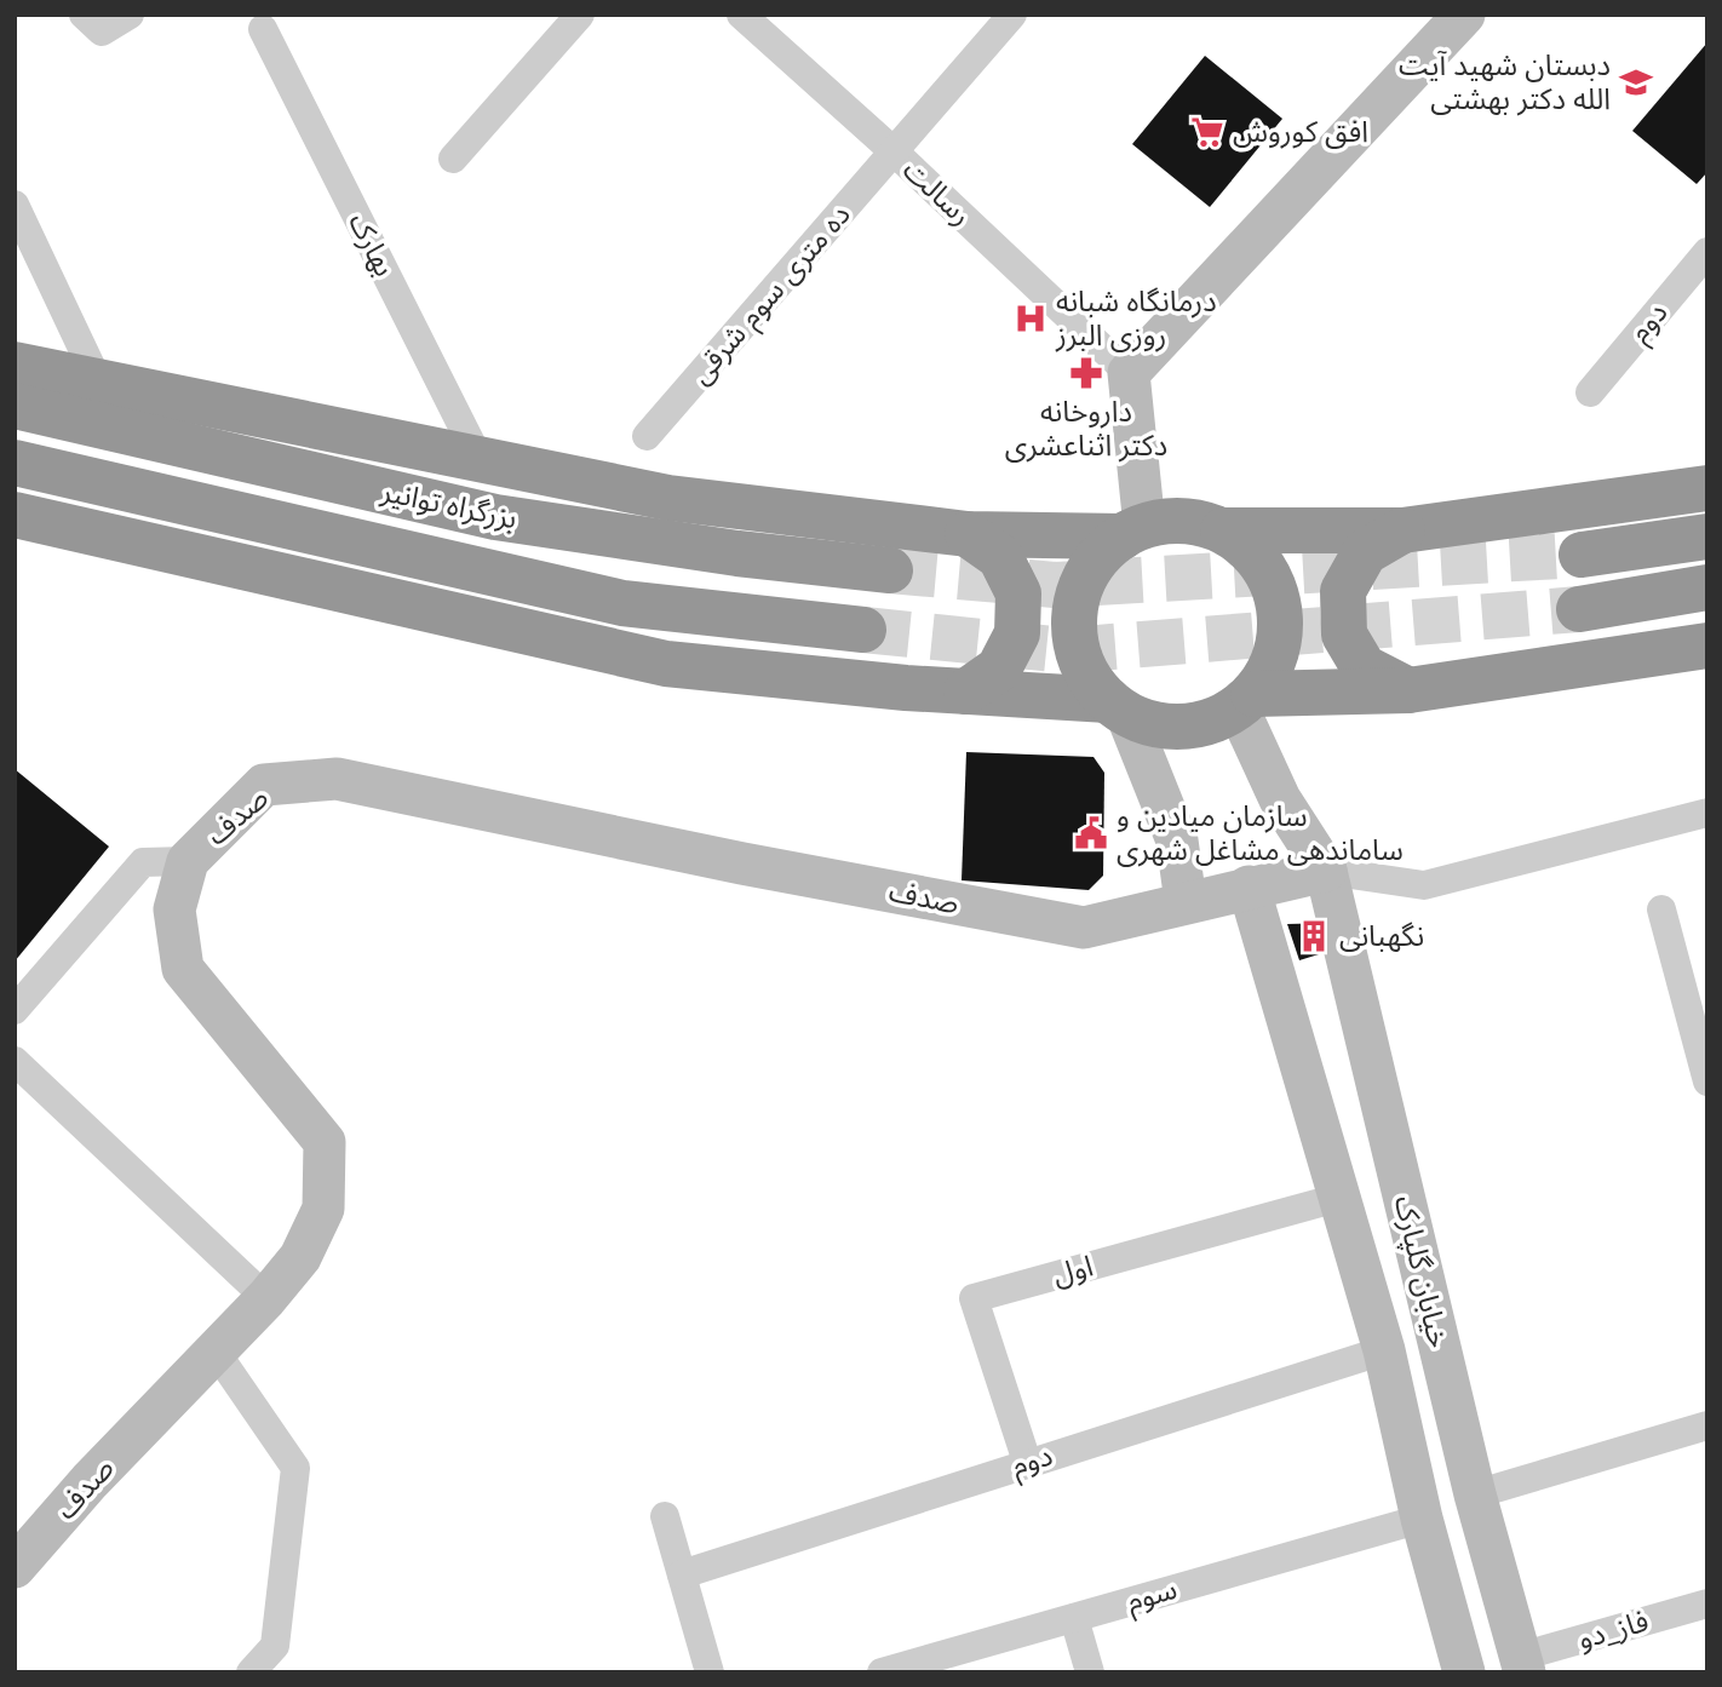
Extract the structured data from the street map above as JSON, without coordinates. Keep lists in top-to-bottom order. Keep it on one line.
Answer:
{"streets":{"highway":["بزرگراه توانیر"],"main road":["صدف","خیابان گلپارک"],"street":["رسالت","بهارک","ده متری سوم شرقی","دوم","اول","سوم","فاز_دو"]},"crossings":[["رسالت","ده متری سوم شرقی"],["دوم","اول"],["دوم","خیابان گلپارک"],["صدف","خیابان گلپارک"],["اول","خیابان گلپارک"],["خیابان گلپارک","سوم"],["خیابان گلپارک","فاز_دو"]],"places":{"school or university":["دبستان شهید آیت الله دکتر بهشتی"],"supermarket":["افق کوروش"],"hospital":["درمانگاه شبانه روزی البرز"],"pharmacy":["داروخانه دکتر اثناعشری"],"public building":["سازمان میادین و ساماندهی مشاغل شهری"],"building":["نگهبانی"]}}
